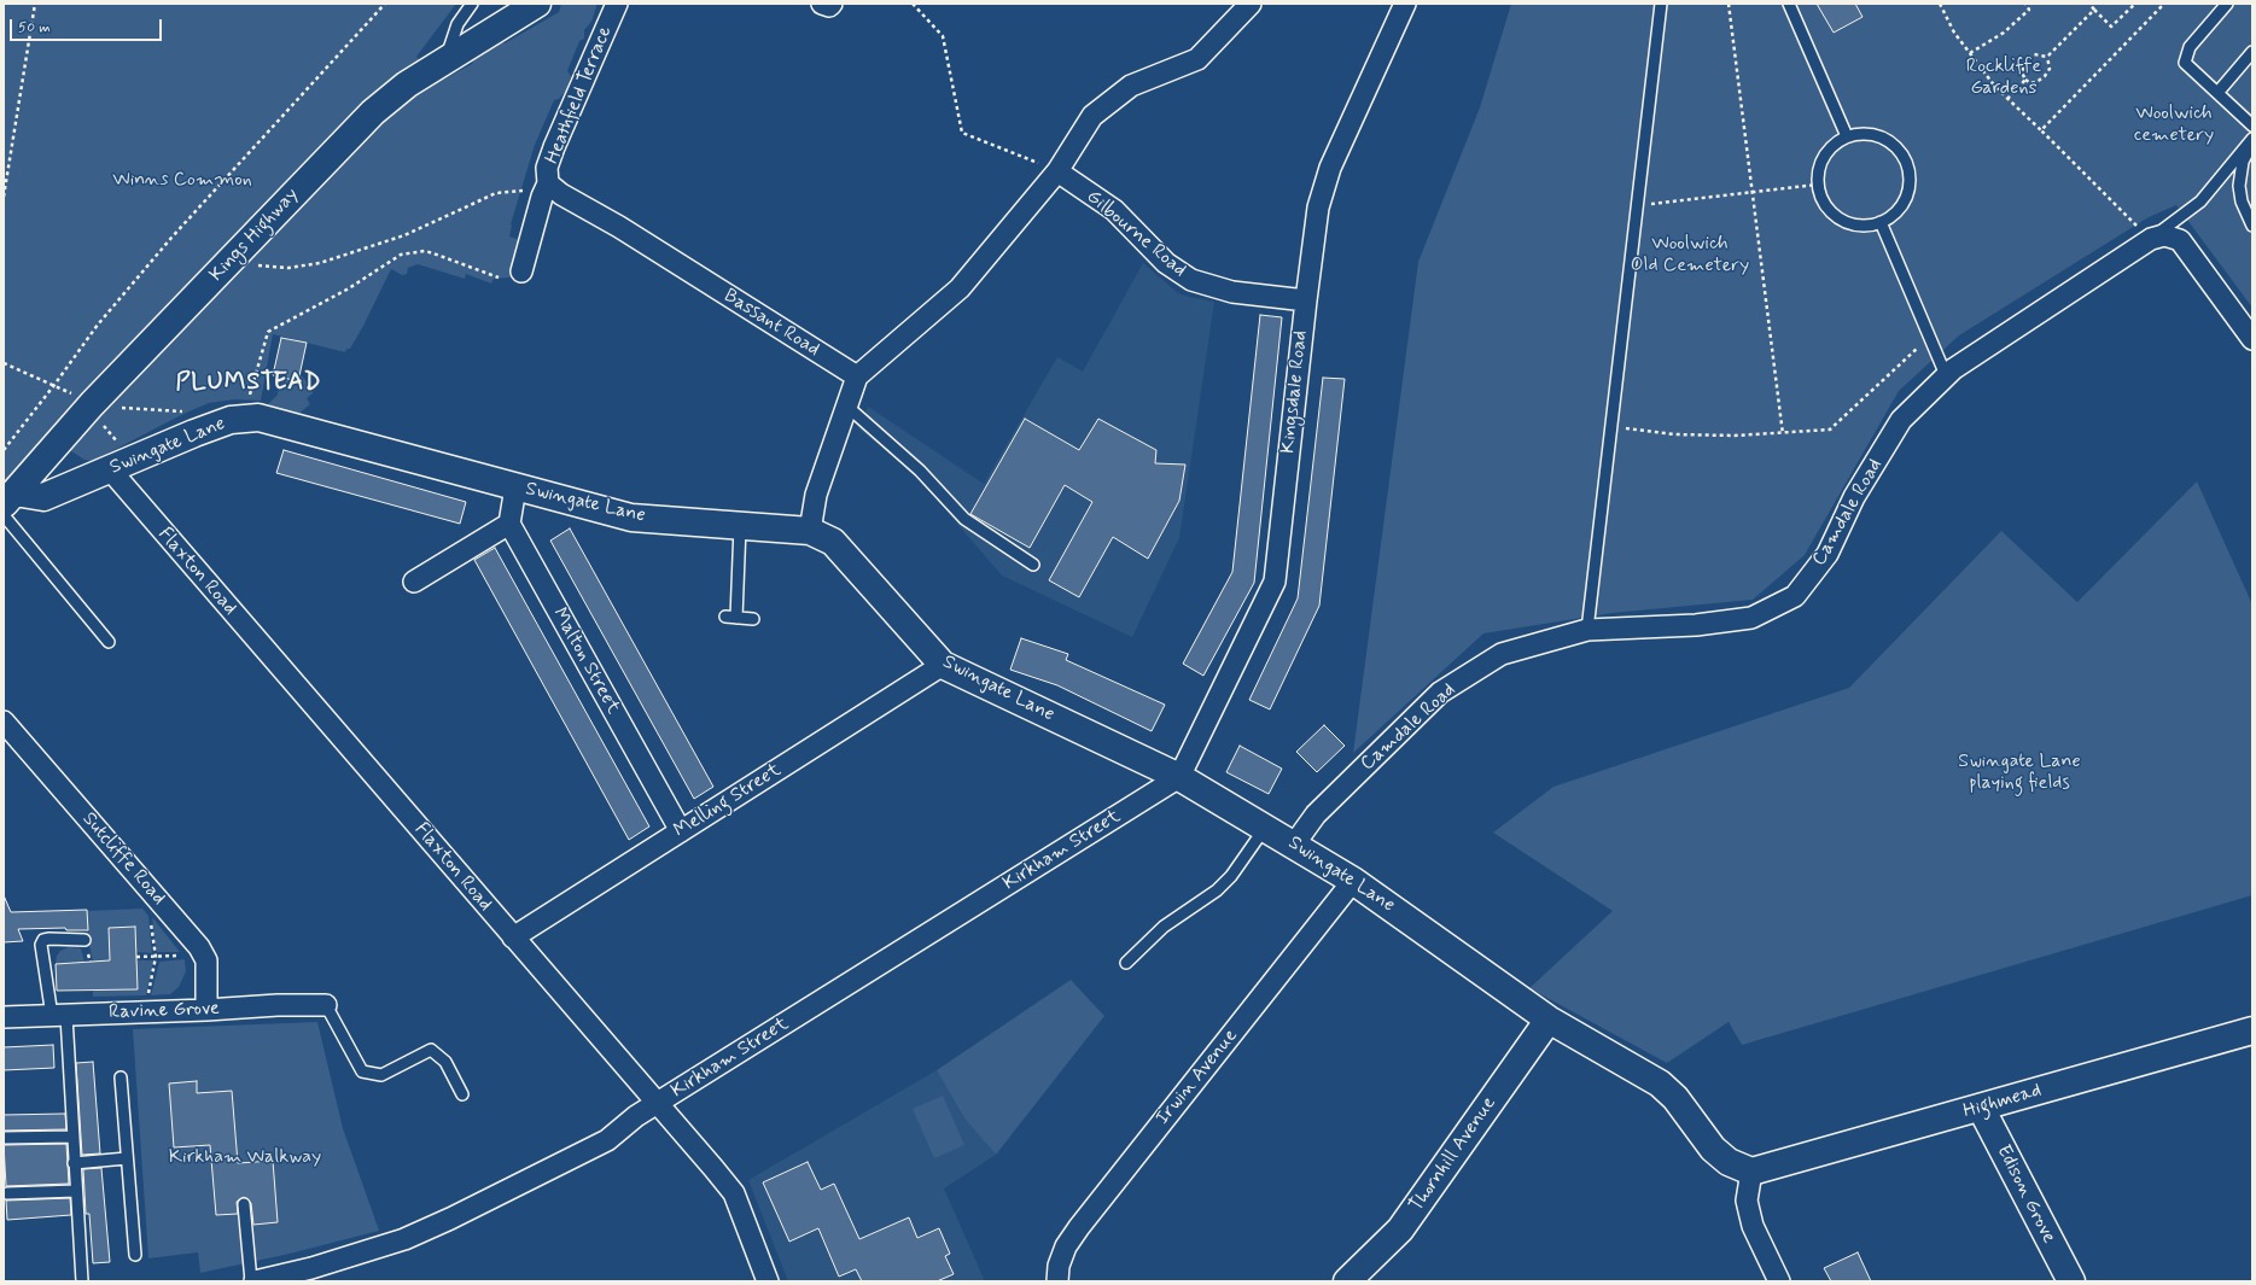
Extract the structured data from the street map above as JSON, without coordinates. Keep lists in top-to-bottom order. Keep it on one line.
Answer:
{"streets":{"street":["Heathfield Terrace","Gilbourne Road","Kings Highway","Bassant Road","Kingsdale Road","Swingate Lane","Camdale Road","Flaxton Road","Malton Street","Melling Street","Kirkham Street","Sutcliffe Road","Ravine Grove","Irwin Avenue","Highmead","Thornhill Avenue","Edison Grove"]},"crossings":[["Heathfield Terrace","Bassant Road"],["Gilbourne Road","Kingsdale Road"],["Kings Highway","Swingate Lane"],["Kingsdale Road","Swingate Lane"],["Kingsdale Road","Kirkham Street"],["Swingate Lane","Camdale Road"],["Swingate Lane","Flaxton Road"],["Swingate Lane","Melling Street"],["Swingate Lane","Kirkham Street"],["Swingate Lane","Irwin Avenue"],["Swingate Lane","Highmead"],["Swingate Lane","Thornhill Avenue"],["Flaxton Road","Melling Street"],["Flaxton Road","Kirkham Street"],["Malton Street","Melling Street"],["Sutcliffe Road","Ravine Grove"],["Highmead","Edison Grove"]],"districts":["PLUMSTEAD"],"parks":["Rockliffe Gardens","Woolwich cemetery","Winns Common","Woolwich Old Cemetery","Swingate Lane playing fields","Kirkham Walkway"],"scale_bar":"50 m"}
